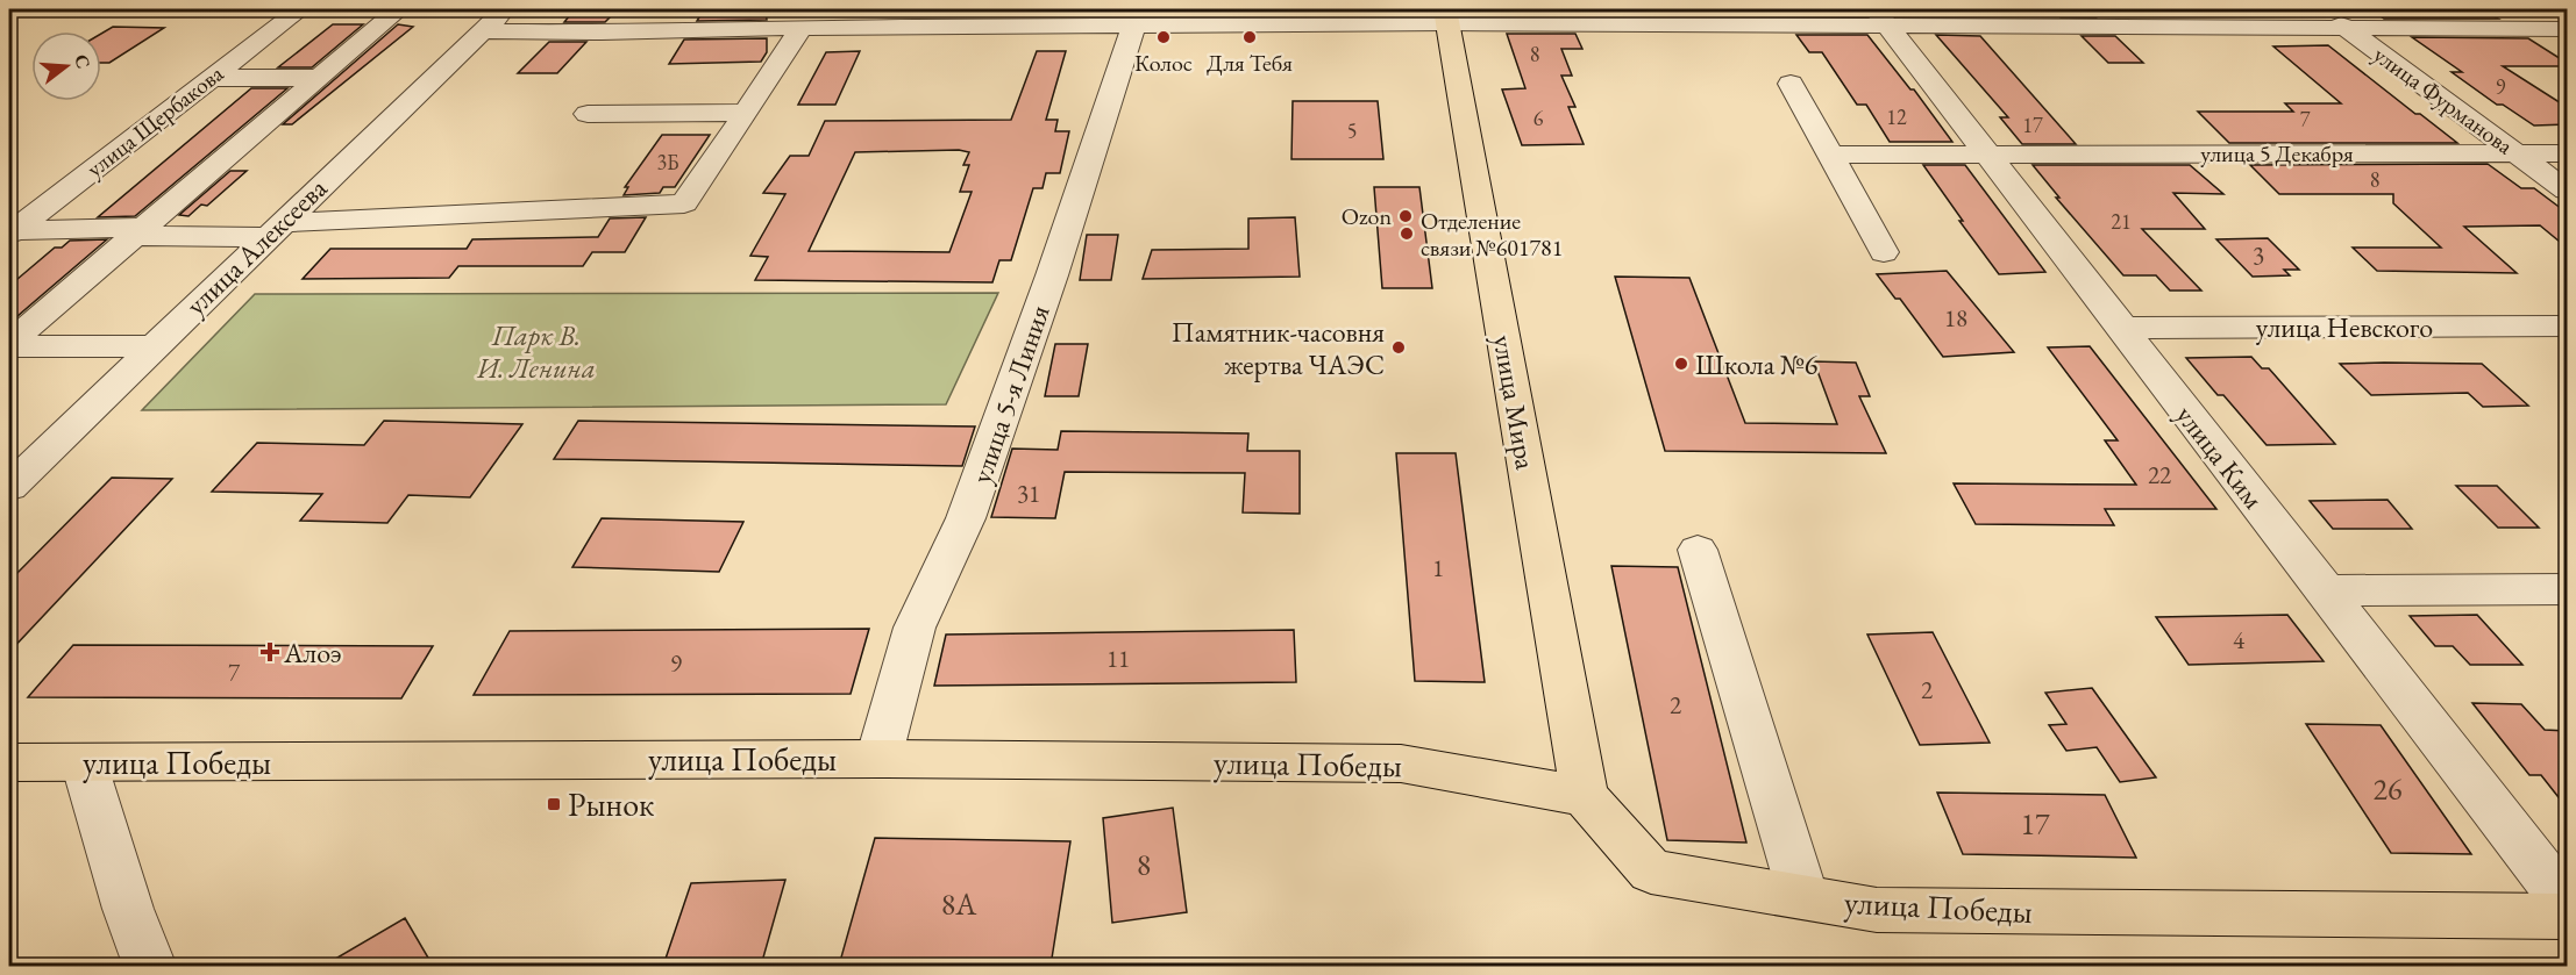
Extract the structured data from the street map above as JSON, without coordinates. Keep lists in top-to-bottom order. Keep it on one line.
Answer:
{"streets":{"main road":["улица Мира","улица Победы"],"street":["улица Фурманова","улица Щербакова","улица 5 Декабря","улица Алексеева","улица Невского","улица 5-я Линия","улица Ким"]},"crossings":[["улица Фурманова","улица 5 Декабря"],["улица 5 Декабря","улица Ким"],["улица Невского","улица Ким"],["улица 5-я Линия","улица Победы"],["улица Мира","улица Победы"]],"parks":["Парк В. И. Ленина"],"places":{"other":["Колос","Для Тебя","Ozon","Отделение связи №601781","Памятник-часовня жертва ЧАЭС","Школа №6"],"health":["Алоэ"],"transit":["Рынок"]},"house_numbers":["8","9","12","6","7","17","5","3Б","8","21","3","18","22","31","1","4","11","9","7","2","2","26","17","8","8А"],"north":"right"}
